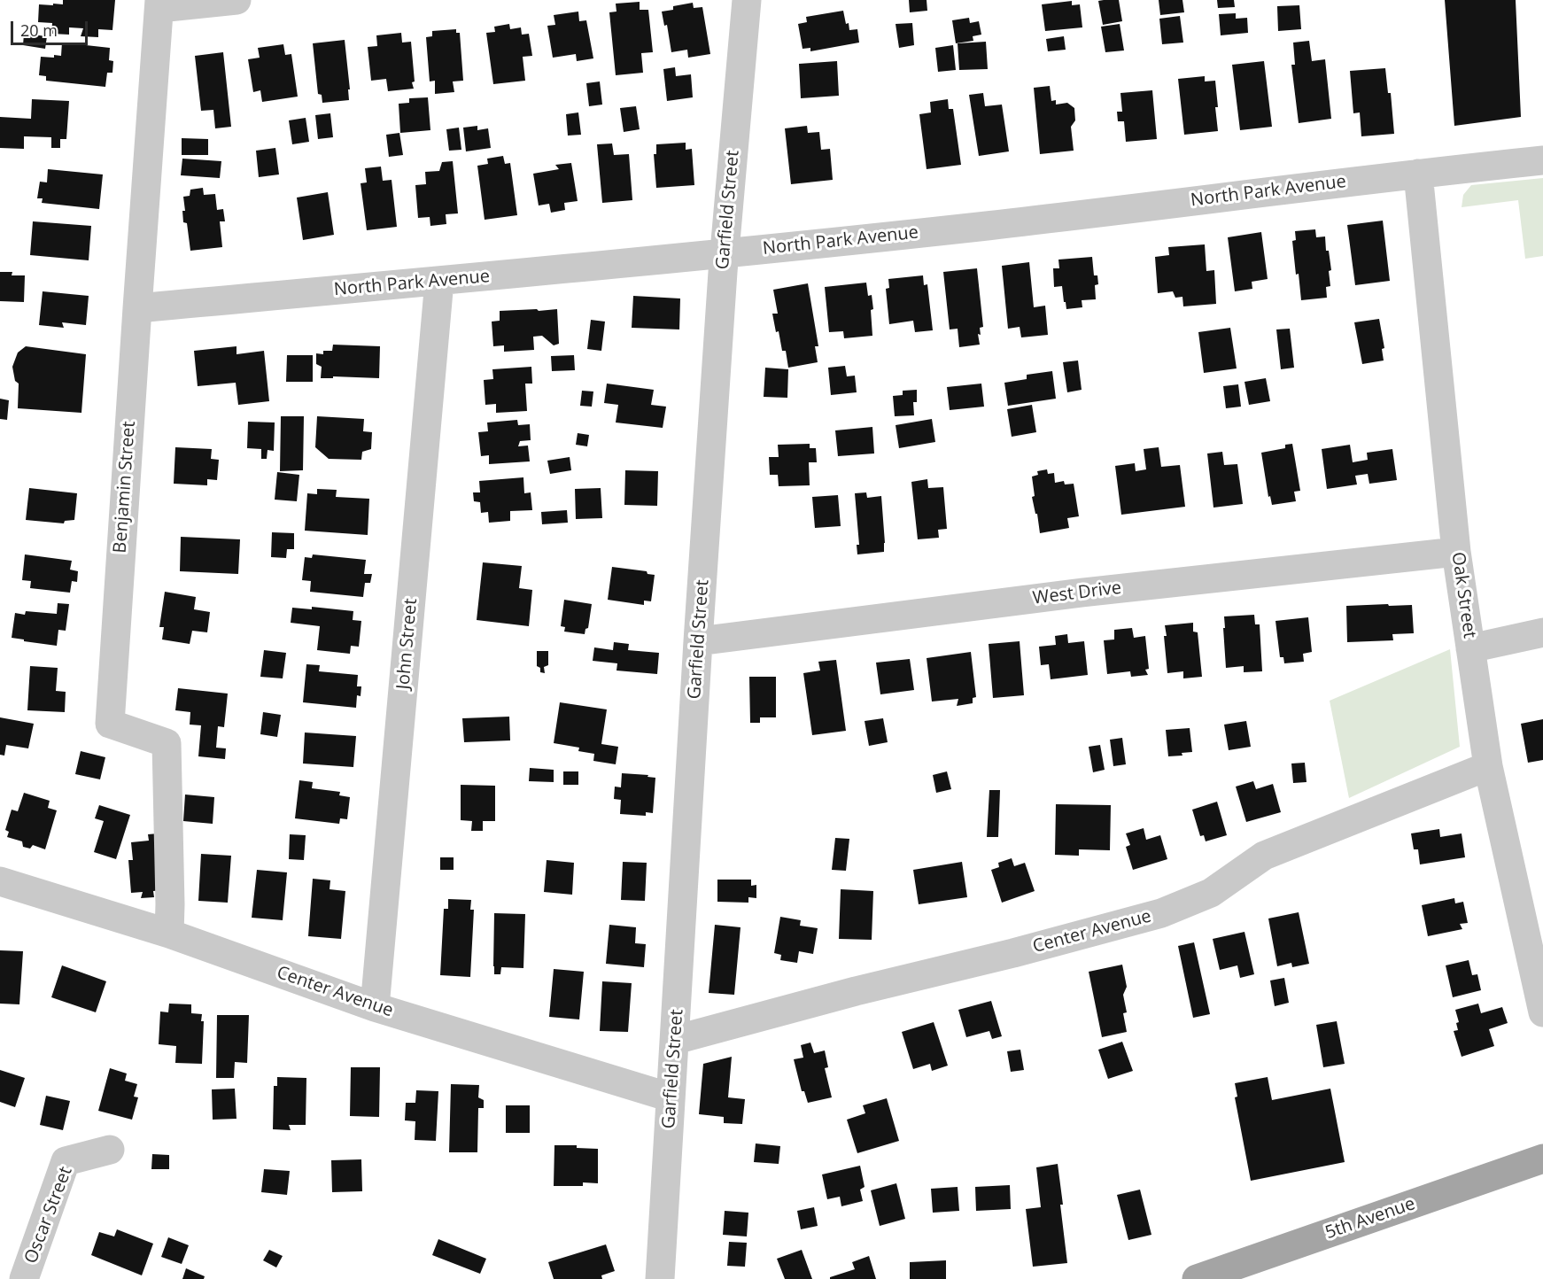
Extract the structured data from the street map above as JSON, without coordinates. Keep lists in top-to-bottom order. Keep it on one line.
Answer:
{"streets":{"main road":["5th Avenue"],"street":["North Park Avenue","Garfield Street","Benjamin Street","West Drive","Oak Street","John Street","Center Avenue","Oscar Street"]},"crossings":[["North Park Avenue","Garfield Street"],["North Park Avenue","Benjamin Street"],["North Park Avenue","Oak Street"],["North Park Avenue","John Street"],["Garfield Street","West Drive"],["Garfield Street","Center Avenue"],["Benjamin Street","Center Avenue"],["West Drive","Oak Street"],["Oak Street","Center Avenue"],["John Street","Center Avenue"]],"scale_bar":"20 m"}
